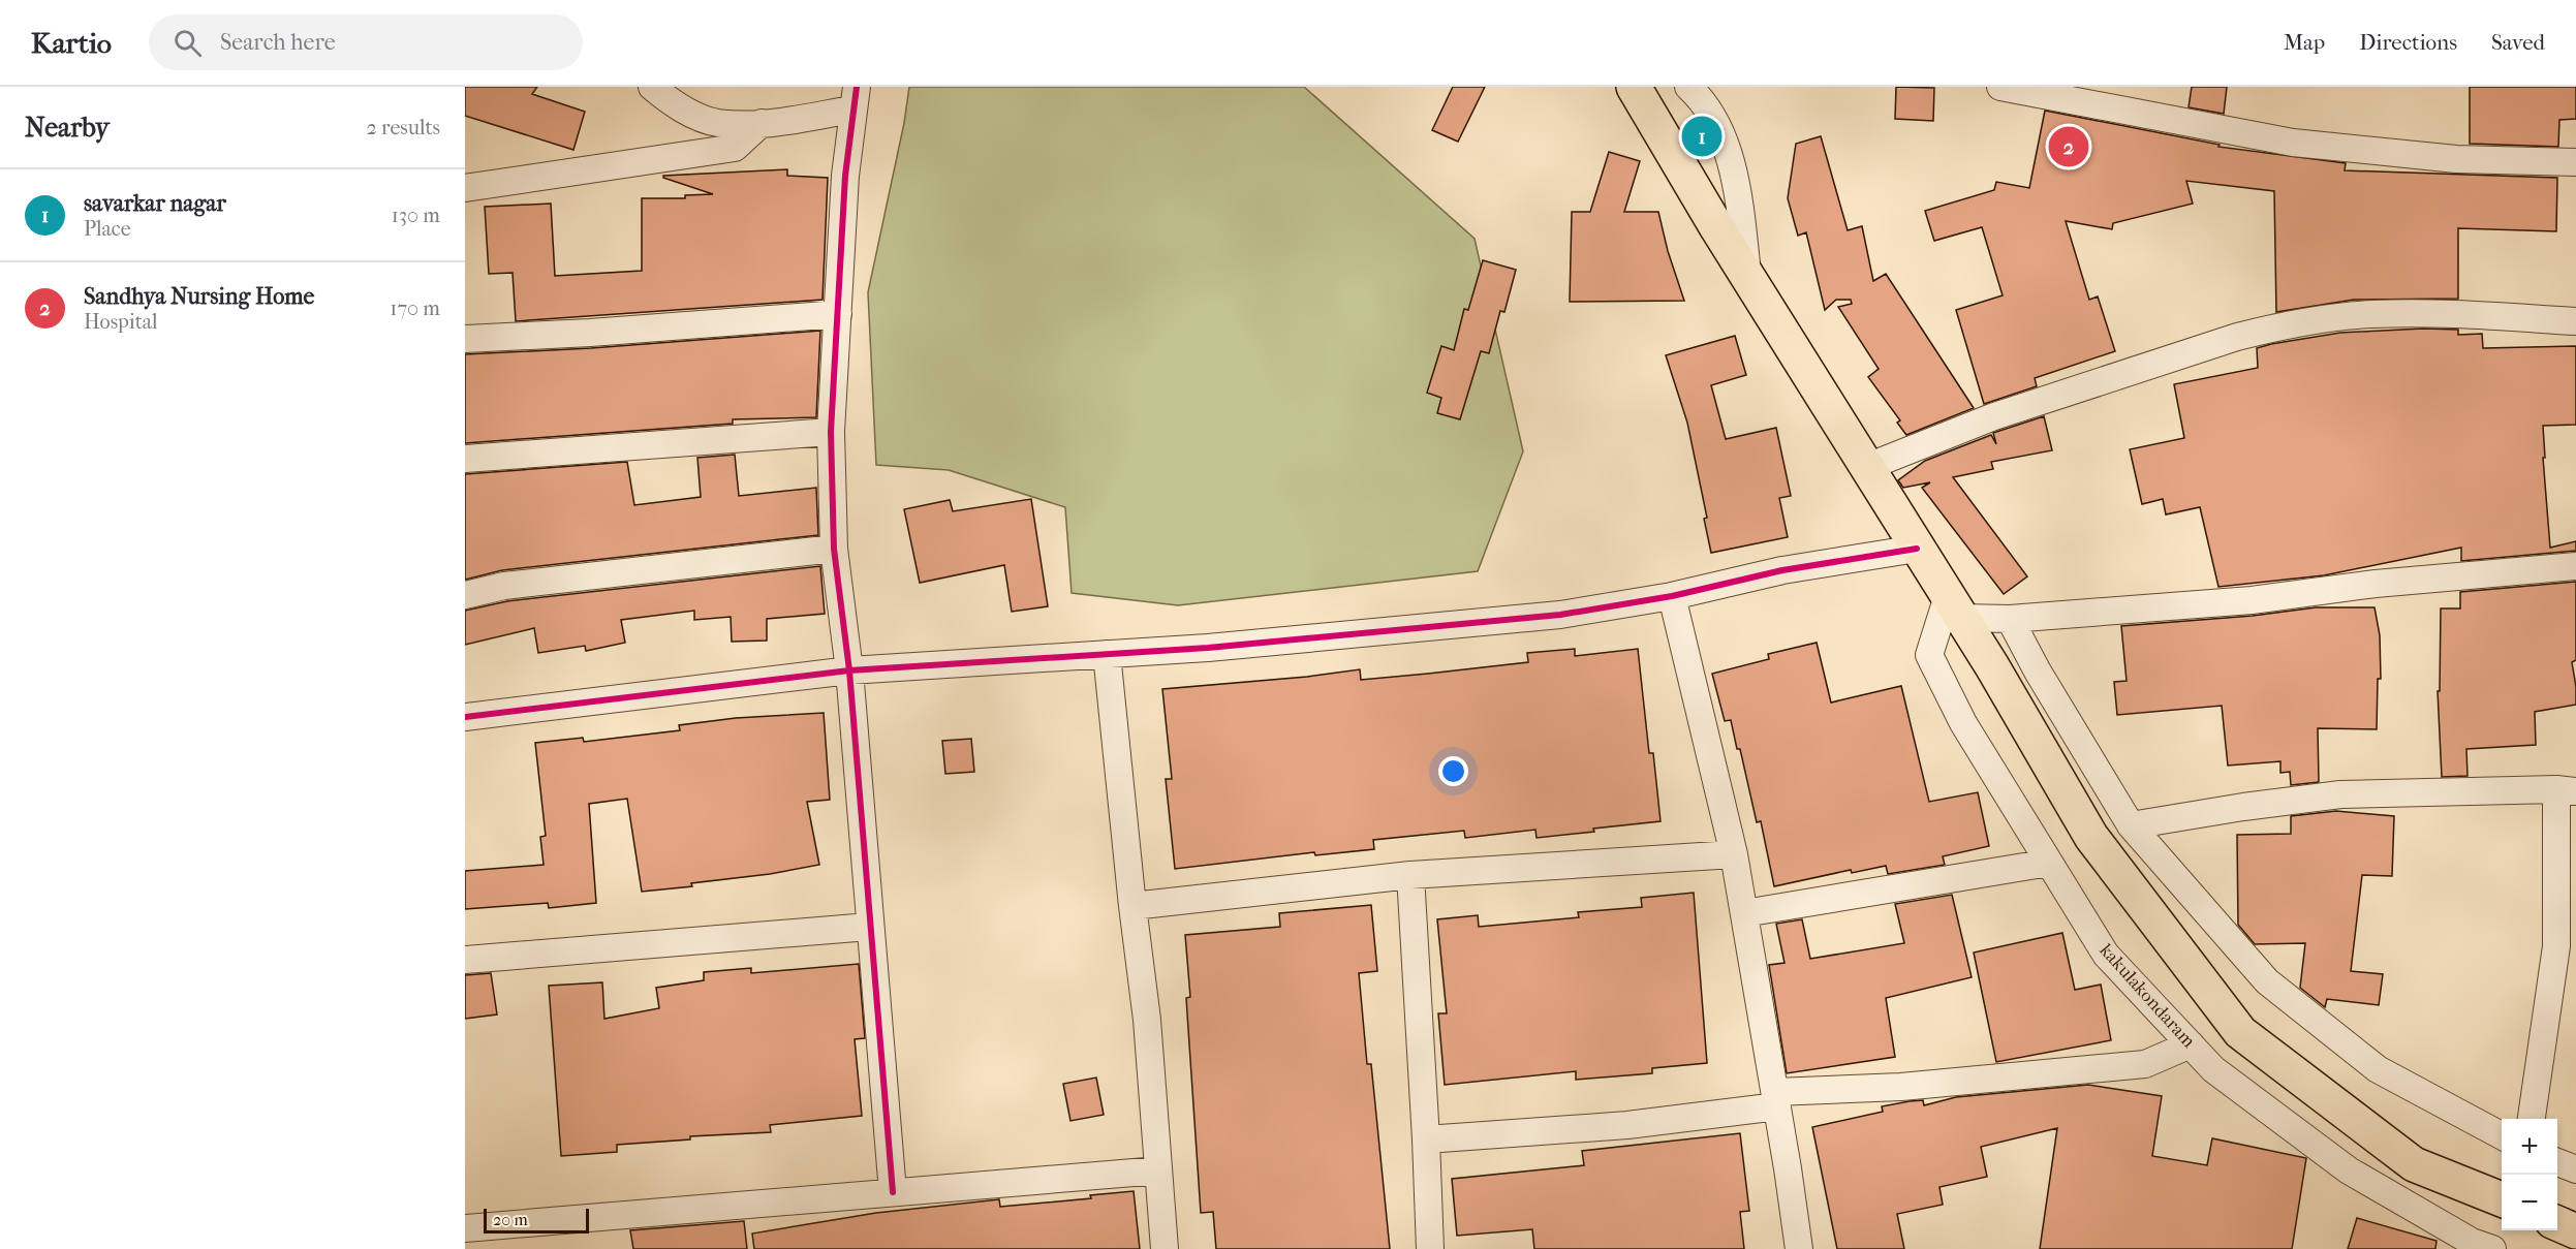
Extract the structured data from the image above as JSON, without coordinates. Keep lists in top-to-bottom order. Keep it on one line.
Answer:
{"streets":{"street":["kakulakondaram"]},"scale_bar":"20 m","page":{"header":"Kartio","search":"Search here","nav":["Map","Directions","Saved"],"heading":["Nearby","2 results"],"pins":["1","2"],"list":[{"mark":"1","name":"savarkar nagar","note":"Place","value":"130 m"},{"mark":"2","name":"Sandhya Nursing Home","note":"Hospital","value":"170 m"}],"map_buttons":["+","−"],"scale":"20 m"}}
